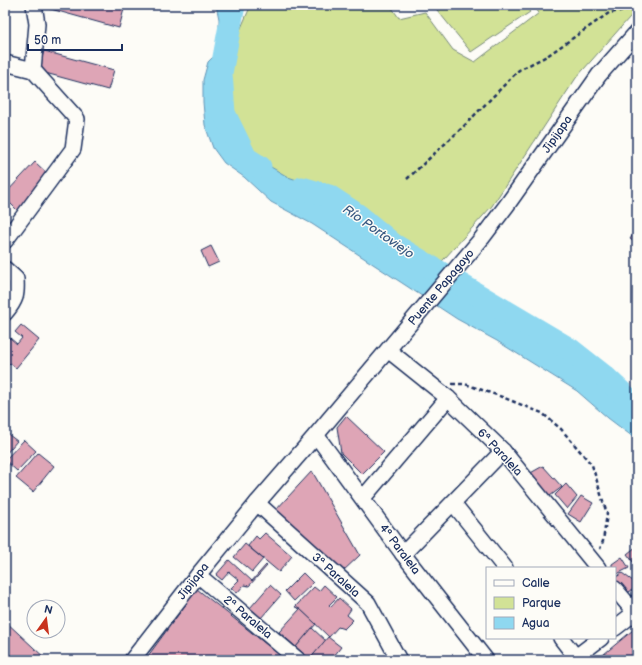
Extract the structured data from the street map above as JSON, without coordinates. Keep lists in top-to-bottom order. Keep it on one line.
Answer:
{"streets":{"street":["Jipijapa","Puente Papagayo","6ª Paralela","4ª Paralela","3ª Paralela","2ª Paralela"]},"crossings":[["Jipijapa","Puente Papagayo"],["Jipijapa","4ª Paralela"],["Jipijapa","3ª Paralela"],["Jipijapa","2ª Paralela"],["Puente Papagayo","6ª Paralela"],["Puente Papagayo","4ª Paralela"]],"water":["Río Portoviejo"],"legend":["Calle","Parque","Agua"],"scale_bar":"50 m","north":"top"}
